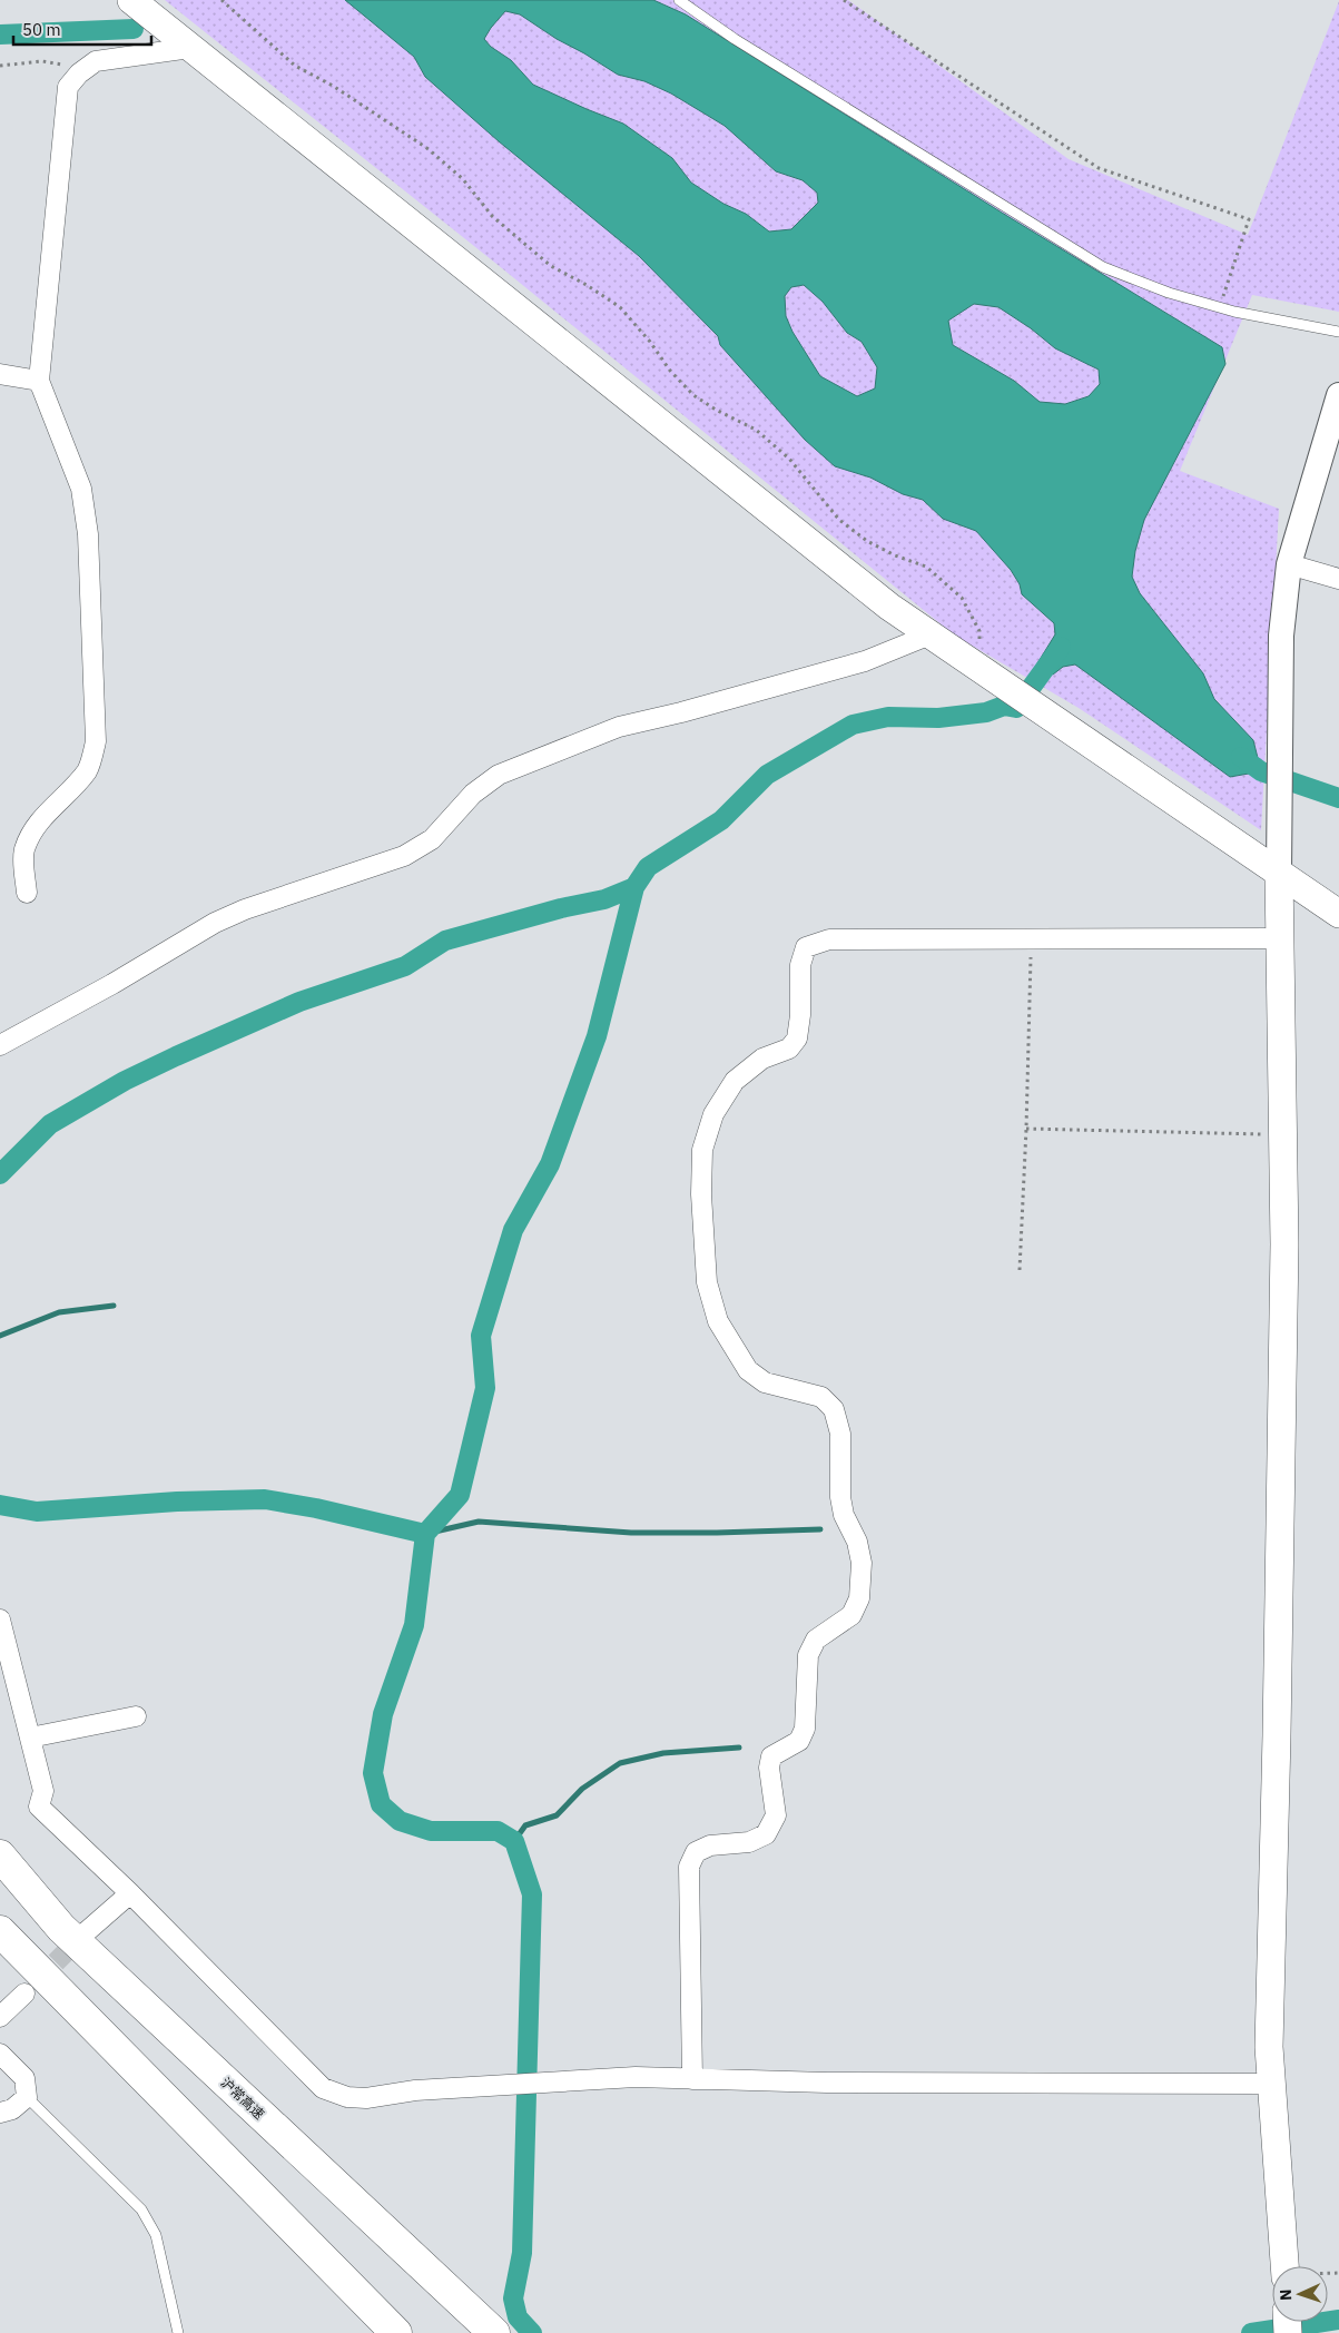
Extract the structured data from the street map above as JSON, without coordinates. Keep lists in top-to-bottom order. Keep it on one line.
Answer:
{"streets":{"highway":["沪常高速"]},"scale_bar":"50 m","north":"left"}
